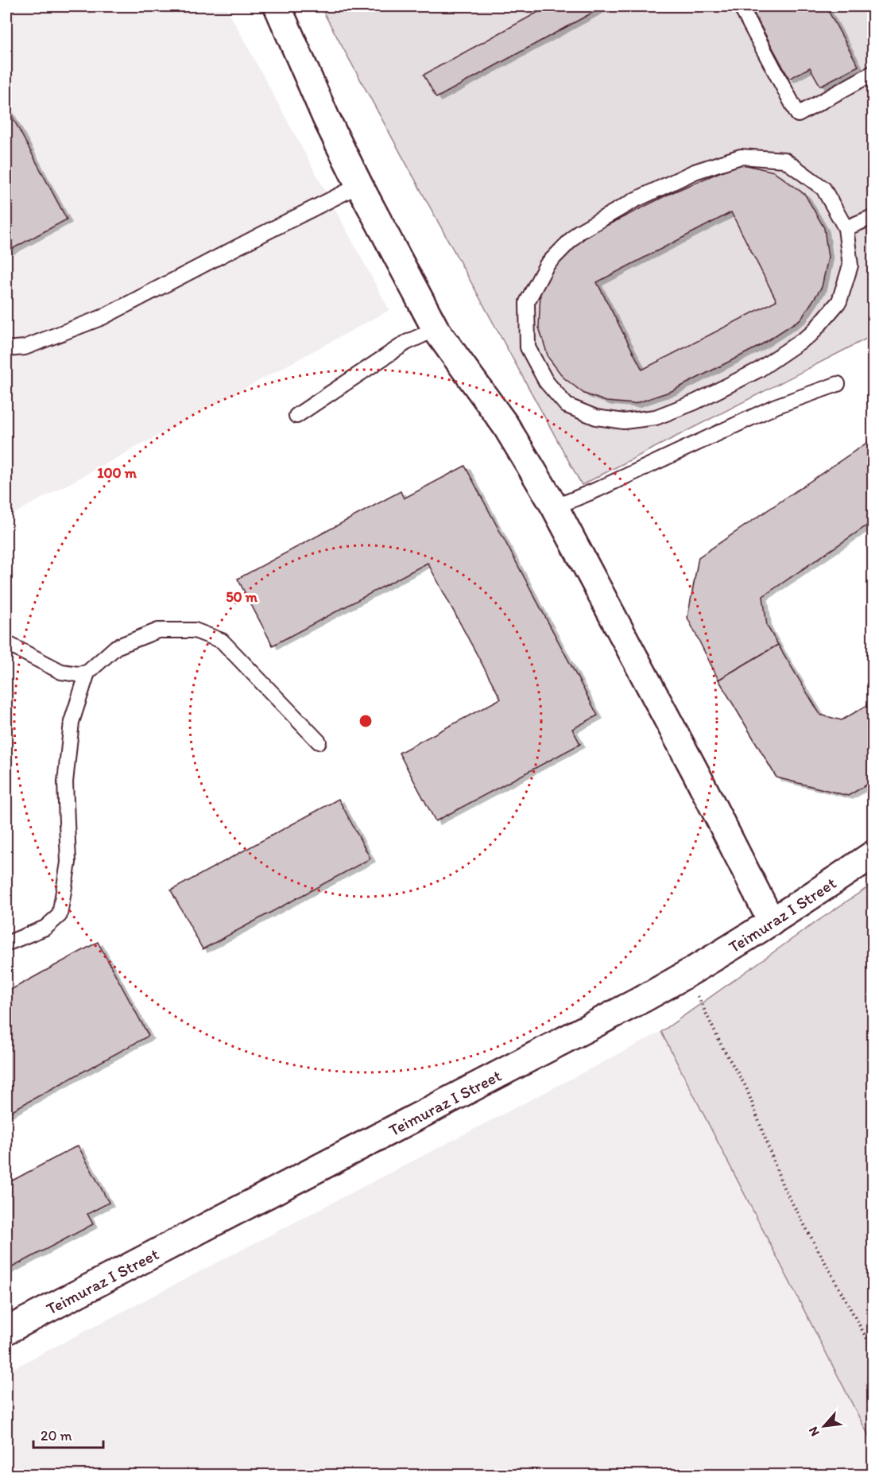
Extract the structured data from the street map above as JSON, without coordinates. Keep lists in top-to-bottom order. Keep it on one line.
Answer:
{"streets":{"street":["Teimuraz I Street"]},"scale_bar":"20 m","north":"bottom left","rings":["100 m","50 m"]}
